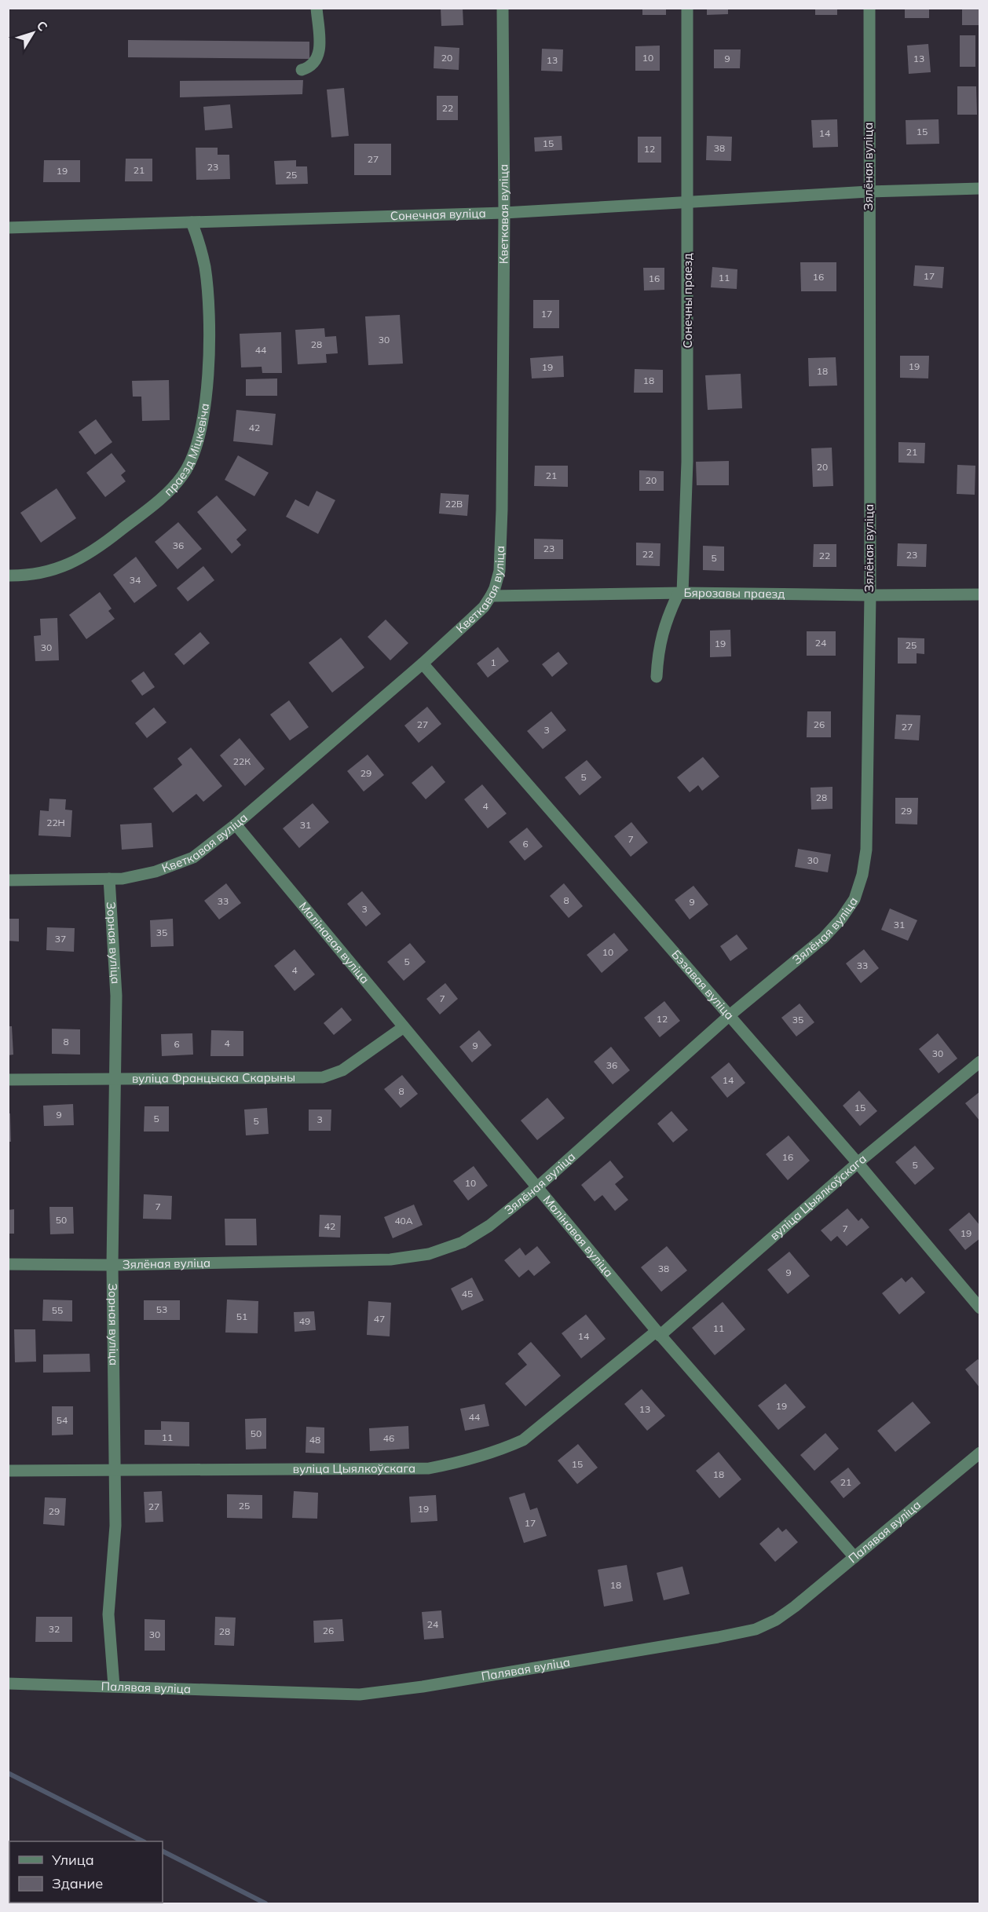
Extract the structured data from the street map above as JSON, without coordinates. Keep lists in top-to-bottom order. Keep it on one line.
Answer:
{"streets":{"street":["Зялёная вуліца","Кветкавая вуліца","Сонечная вуліца","Сонечны праезд","праезд Міцкевіча","Бярозавы праезд","Зорная вуліца","Малінавая вуліца","Бэзавая вуліца","вуліца Францыска Скарыны","вуліца Цыялкоўскага","Палявая вуліца"]},"crossings":[["Зялёная вуліца","Сонечная вуліца"],["Зялёная вуліца","Бярозавы праезд"],["Зялёная вуліца","Зорная вуліца"],["Зялёная вуліца","Малінавая вуліца"],["Зялёная вуліца","Бэзавая вуліца"],["Кветкавая вуліца","Сонечная вуліца"],["Кветкавая вуліца","Бярозавы праезд"],["Кветкавая вуліца","Зорная вуліца"],["Кветкавая вуліца","Малінавая вуліца"],["Кветкавая вуліца","Бэзавая вуліца"],["Сонечная вуліца","Сонечны праезд"],["Сонечная вуліца","праезд Міцкевіча"],["Сонечны праезд","Бярозавы праезд"],["Зорная вуліца","вуліца Францыска Скарыны"],["Зорная вуліца","вуліца Цыялкоўскага"],["Зорная вуліца","Палявая вуліца"],["Малінавая вуліца","вуліца Францыска Скарыны"],["Малінавая вуліца","вуліца Цыялкоўскага"],["Малінавая вуліца","Палявая вуліца"],["Бэзавая вуліца","вуліца Цыялкоўскага"]],"house_numbers":["20","10","9","13","13","22","15","14","15","38","12","27","23","21","19","25","17","16","11","16","17","30","28","44","19","19","18","18","42","21","20","21","20","22В","36","23","22","23","22","5","34","24","19","25","30","1","27","26","27","3","22К","29","5","28","4","29","22Н","31","7","6","30","8","33","9","3","31","35","37","10","5","33","4","7","12","35","8","4","6","9","30","36","14","8","15","9","5","3","5","16","5","10","7","50","40А","42","7","19","38","9","45","53","55","51","47","49","11","14","19","13","44","54","50","11","46","48","15","18","21","25","27","19","29","17","18","24","32","26","28","30"],"legend":["Улица","Здание"],"north":"top right"}
